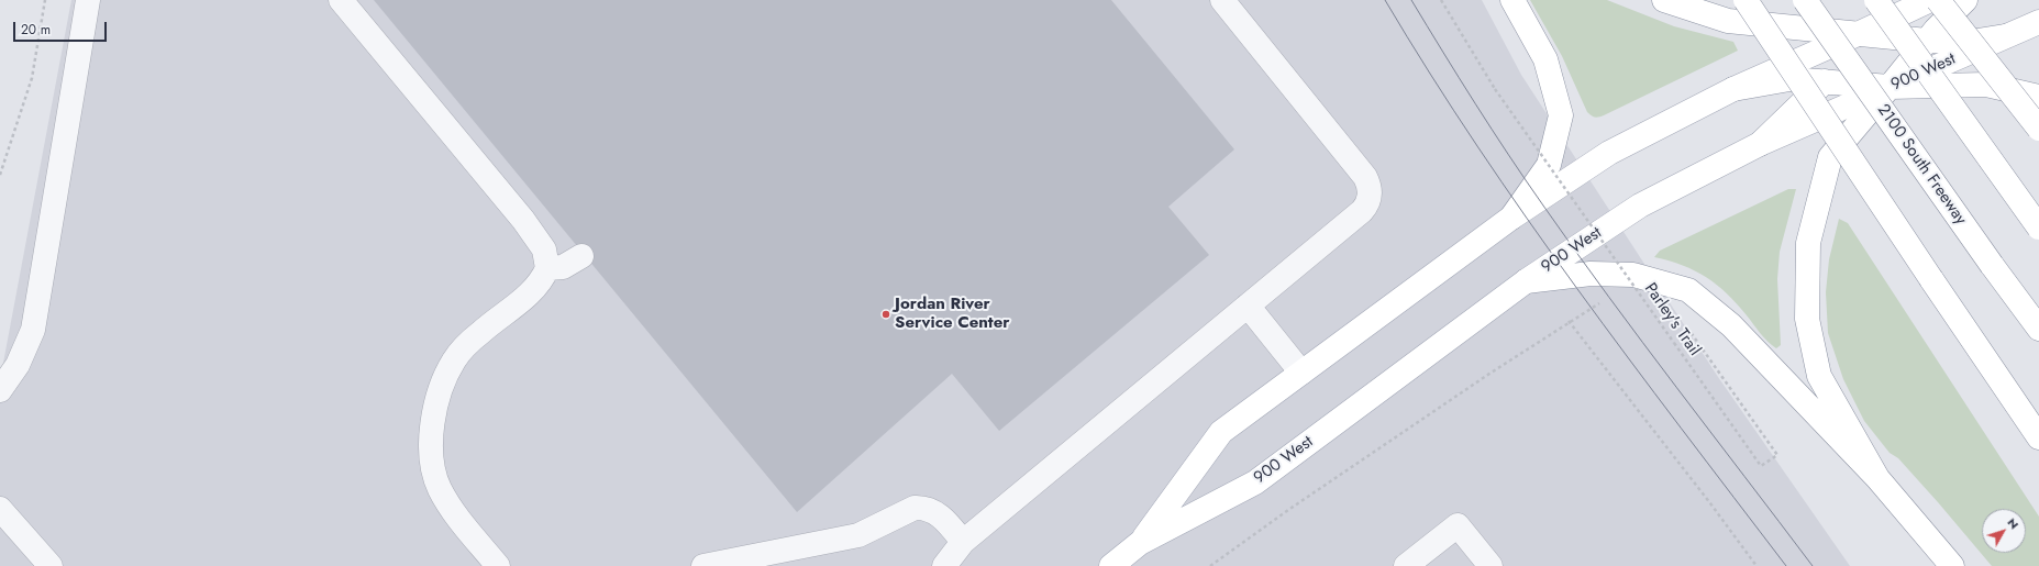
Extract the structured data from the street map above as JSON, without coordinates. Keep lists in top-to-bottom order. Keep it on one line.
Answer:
{"streets":{"main road":["900 West","2100 South Freeway"],"path":["Parley's Trail"]},"places":["Jordan River Service Center"],"scale_bar":"20 m","north":"top right"}
